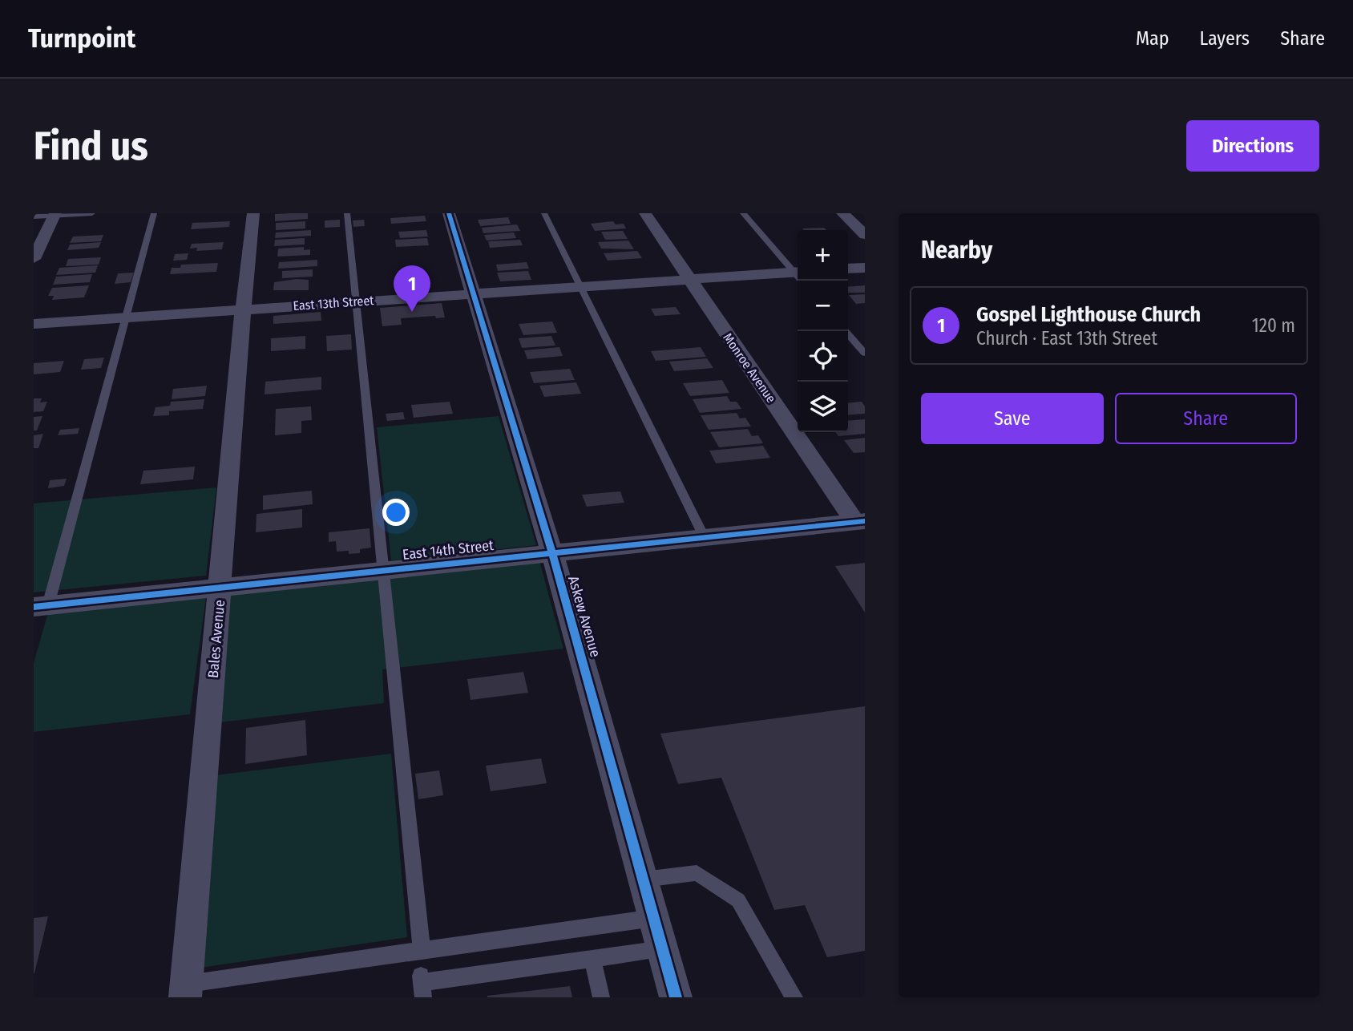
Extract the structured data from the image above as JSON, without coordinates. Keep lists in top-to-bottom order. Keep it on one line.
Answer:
{"streets":{"street":["East 13th Street","Monroe Avenue","East 14th Street","Askew Avenue","Bales Avenue"]},"crossings":[["East 13th Street","Monroe Avenue"],["East 13th Street","Askew Avenue"],["East 13th Street","Bales Avenue"],["Monroe Avenue","East 14th Street"],["East 14th Street","Askew Avenue"],["East 14th Street","Bales Avenue"]],"page":{"header":"Turnpoint","nav":["Map","Layers","Share"],"buttons":["Directions",["Save","Share"]],"title":"Find us","heading":"Nearby","map_buttons":["+","−"],"pins":"1","list":[{"mark":"1","name":"Gospel Lighthouse Church","note":"Church · East 13th Street","value":"120 m"}]}}
